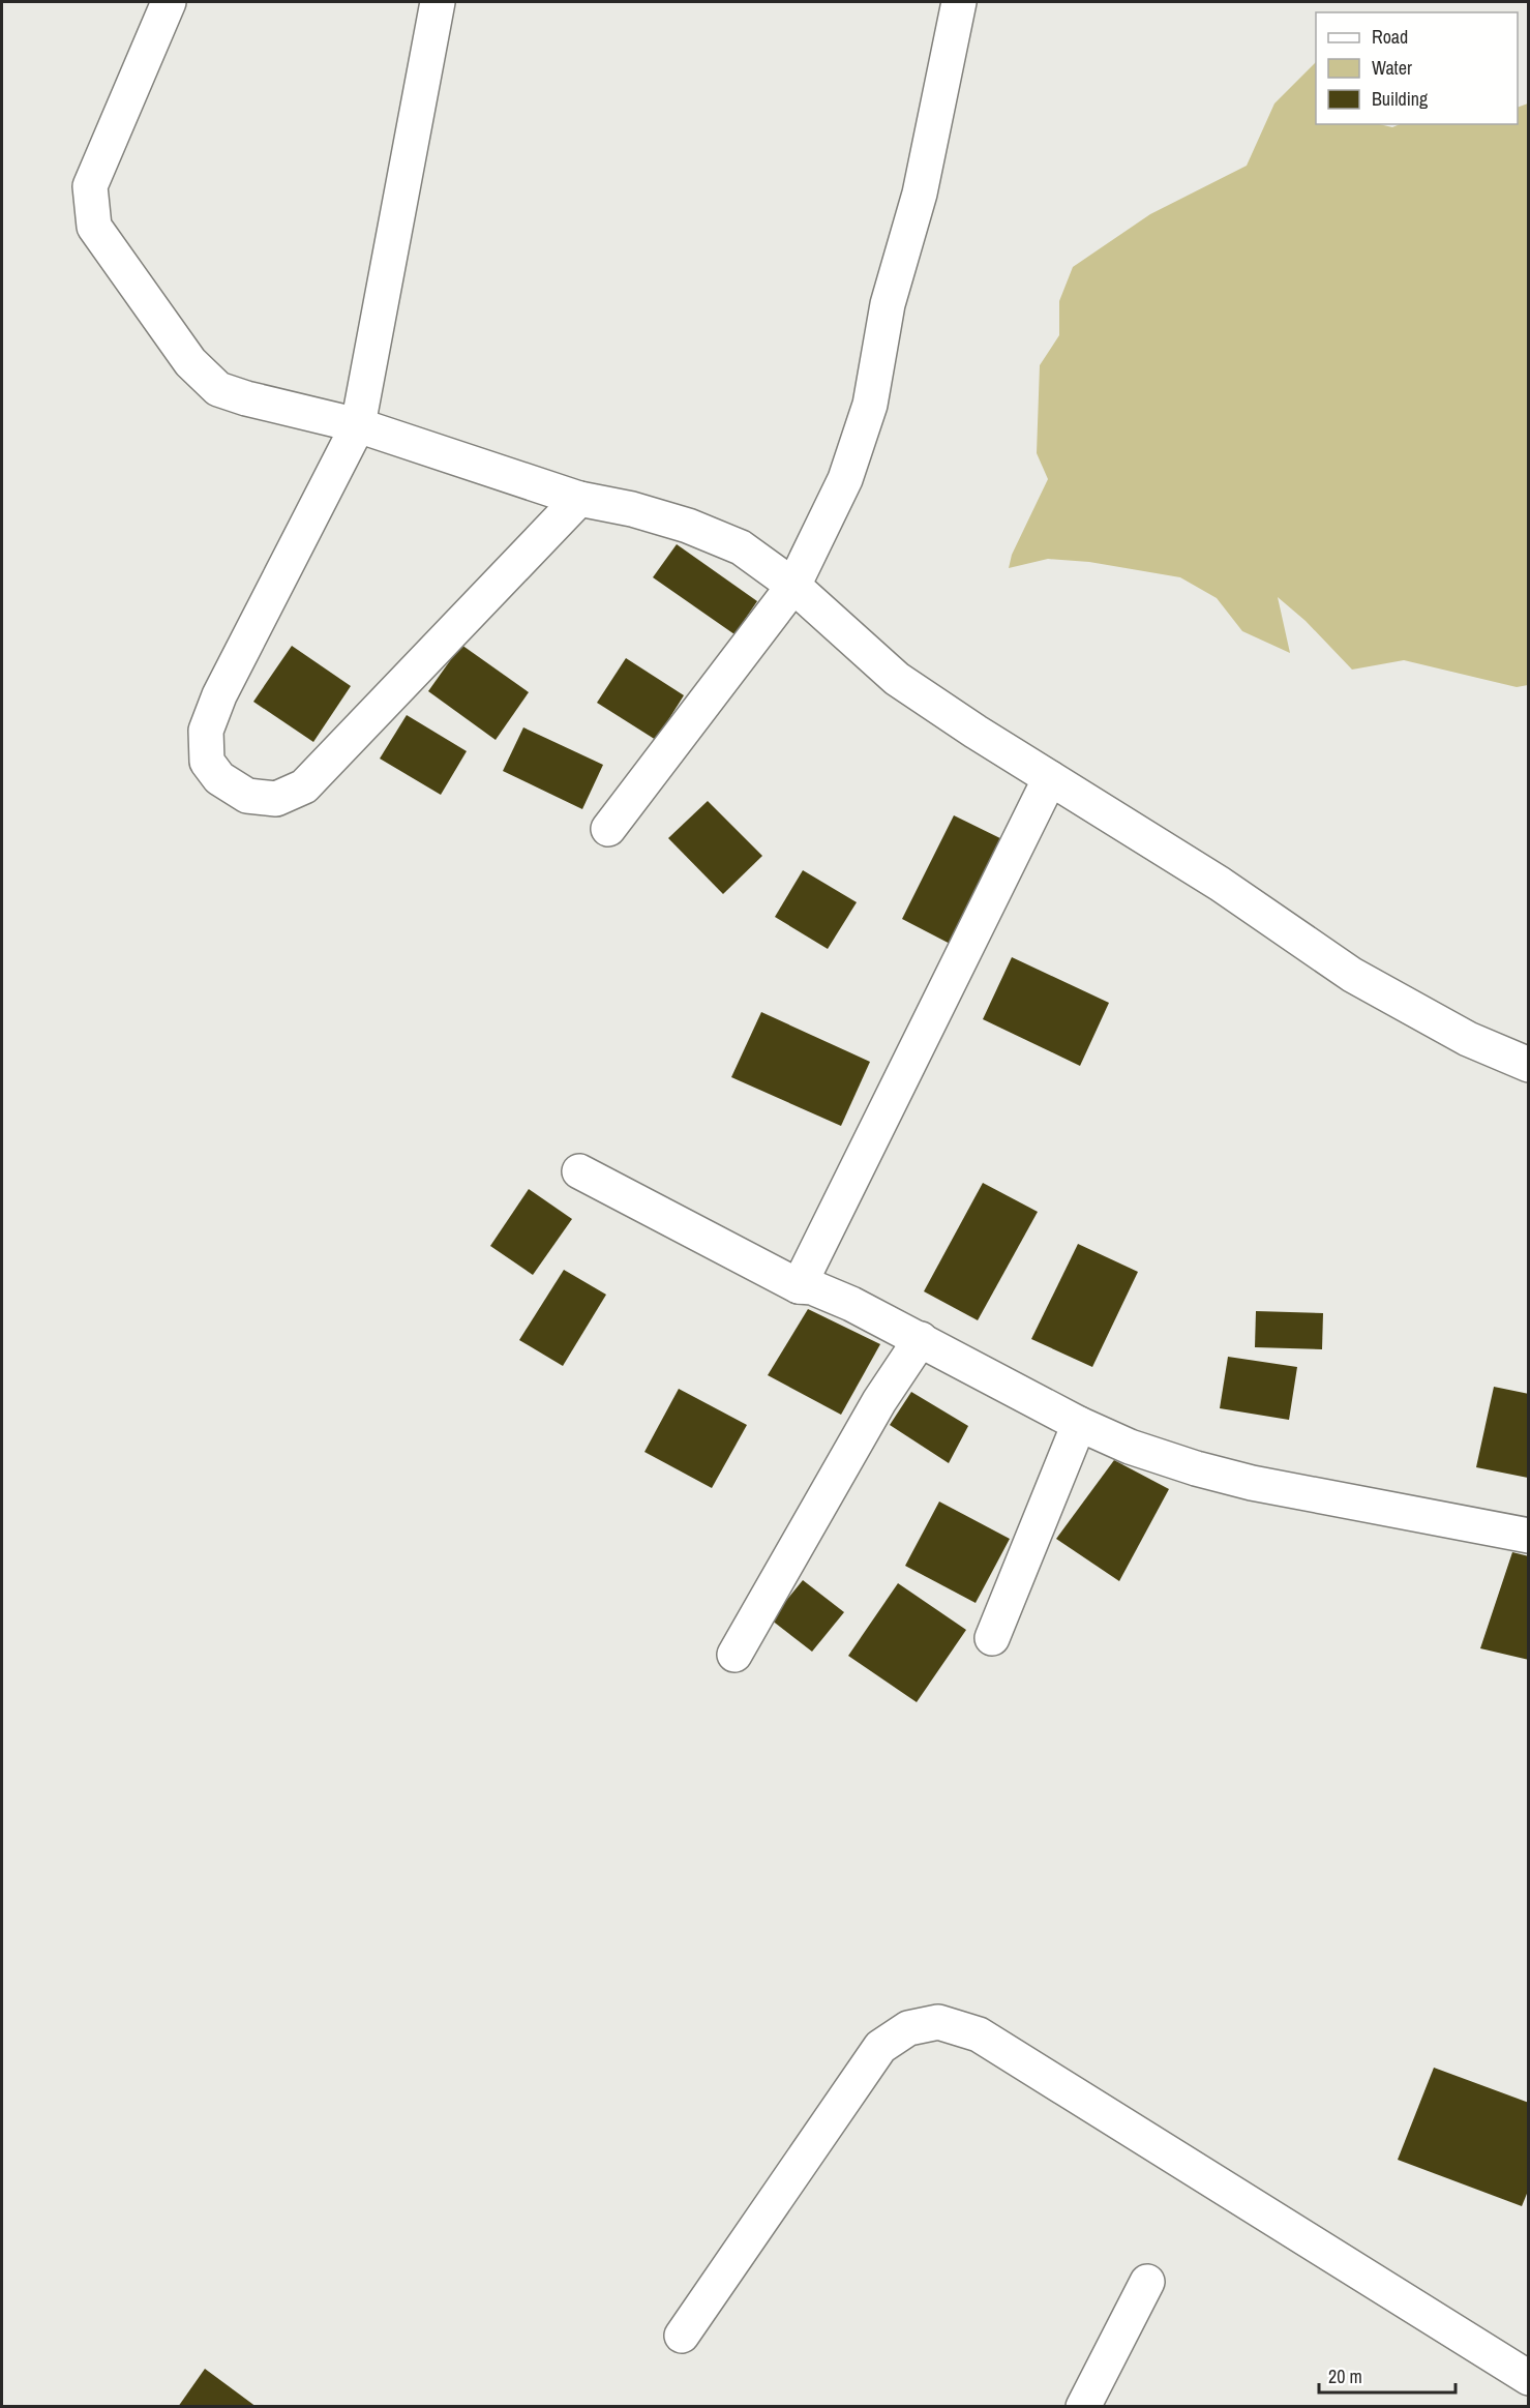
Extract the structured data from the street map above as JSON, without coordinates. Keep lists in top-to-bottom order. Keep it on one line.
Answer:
{"legend":["Road","Water","Building"],"scale_bar":"20 m"}
